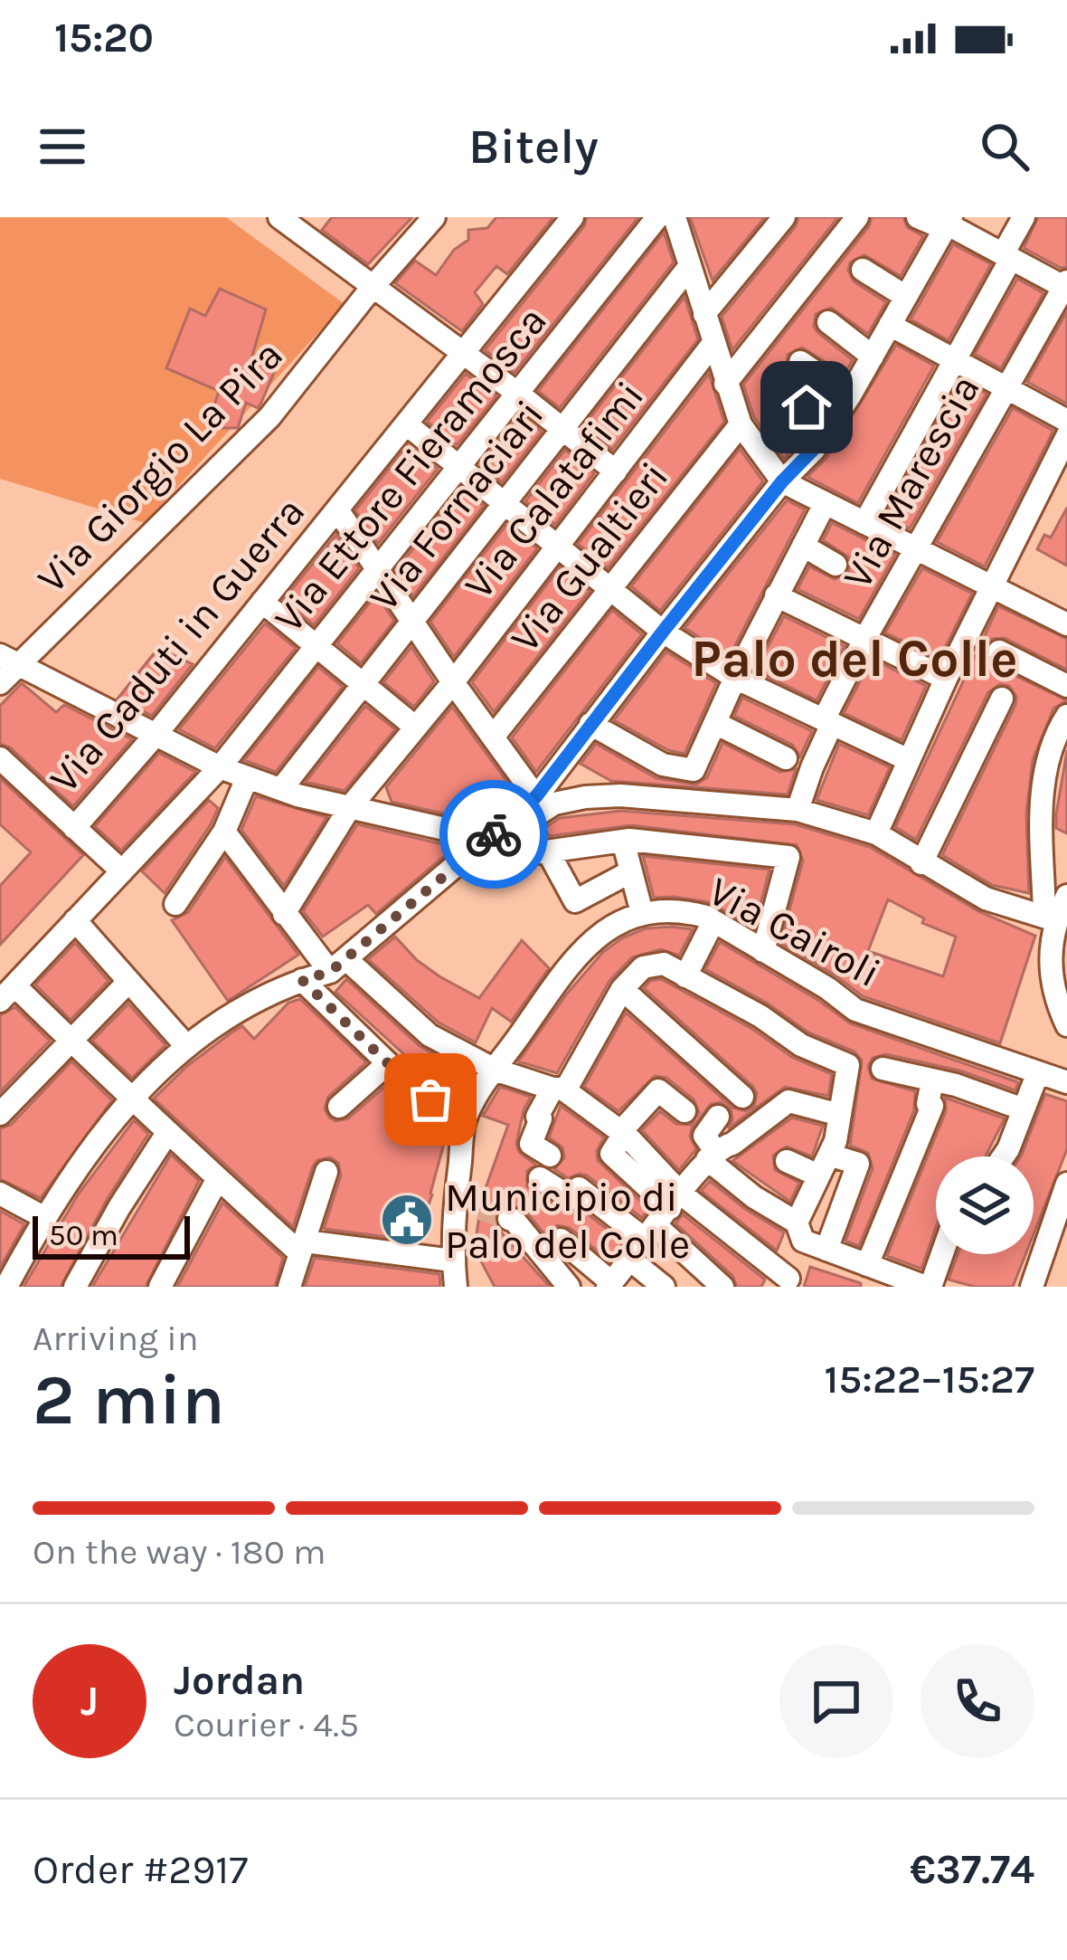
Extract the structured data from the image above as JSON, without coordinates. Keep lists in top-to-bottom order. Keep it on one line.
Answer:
{"streets":{"street":["Via Giorgio La Pira","Via Ettore Fieramosca","Via Marescia","Via Calatafimi","Via Fornaciari","Via Gualtieri","Via Caduti in Guerra","Via Cairoli"]},"districts":["Palo del Colle"],"places":{"public building":["Municipio di Palo del Colle"]},"scale_bar":"50 m","page":{"status":"15:20","header":"Bitely","scale":"50 m","heading":["2 min","Arriving in","15:22–15:27"],"panel":["Jordan","Courier · 4.5","Order #2917","€37.74"],"bar":"On the way · 180 m","round":"J"}}
